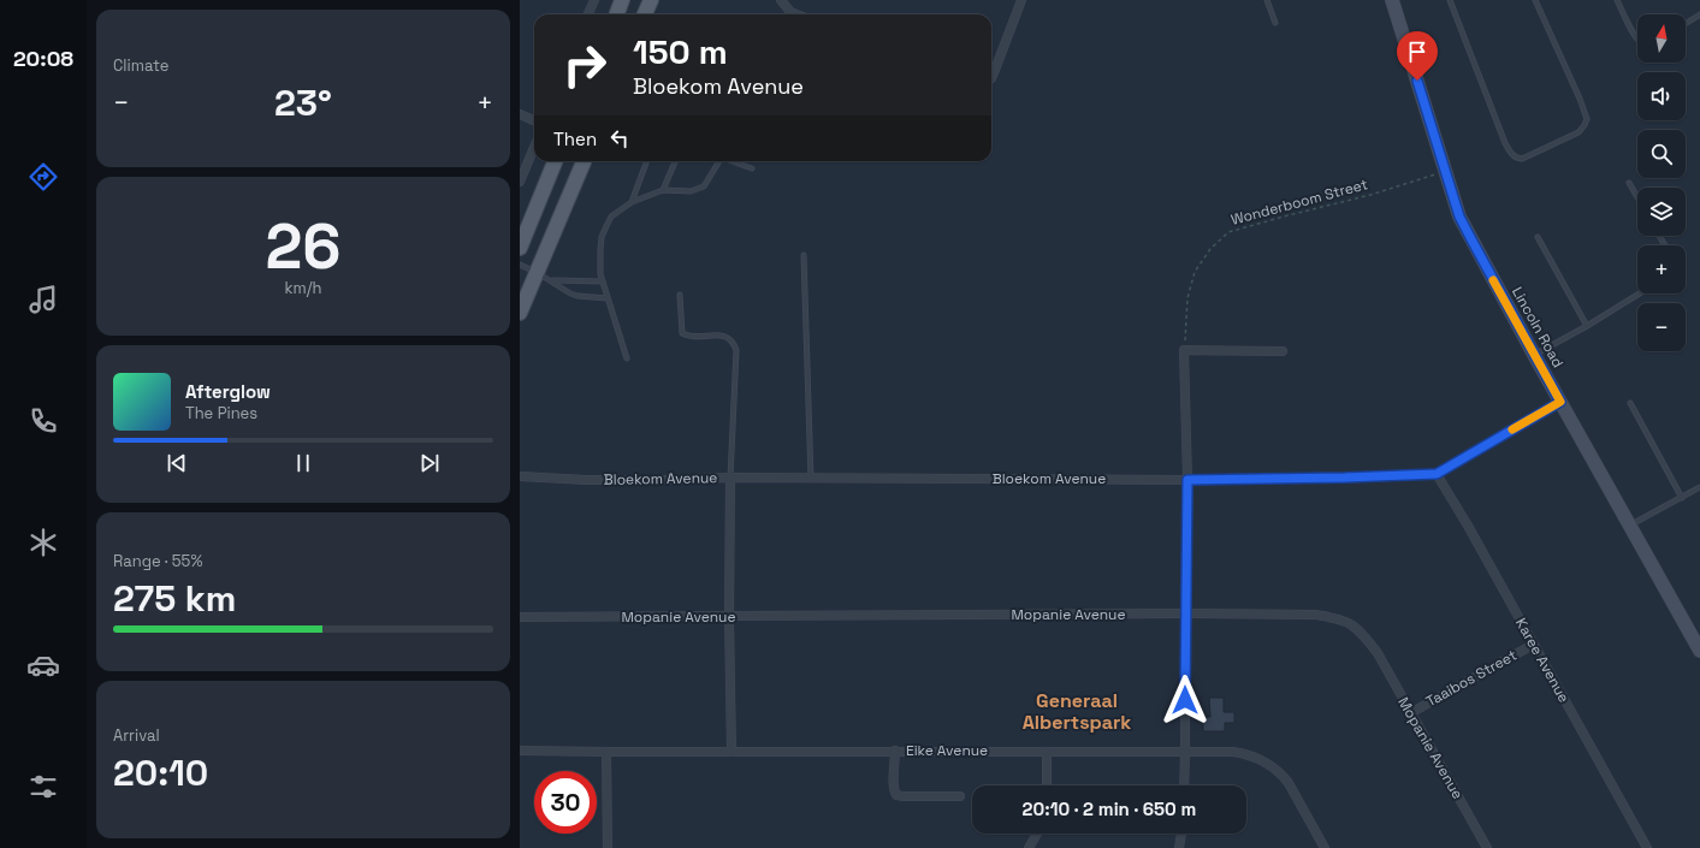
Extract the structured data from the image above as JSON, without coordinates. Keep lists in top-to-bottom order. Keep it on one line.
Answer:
{"streets":{"street":["Lincoln Road","Bloekom Avenue","Mopanie Avenue","Karee Avenue","Taaibos Street","Eike Avenue"],"path":["Wonderboom Street"]},"crossings":[["Wonderboom Street","Lincoln Road"],["Lincoln Road","Bloekom Avenue"],["Bloekom Avenue","Karee Avenue"],["Mopanie Avenue","Taaibos Street"],["Karee Avenue","Taaibos Street"]],"districts":["Generaal Albertspark"],"north":"top","page":{"tabs":"20:08","tile":["Climate",["26","km/h"],["Range · 55%","275 km"],["Arrival","20:10"]],"map_buttons":["+","−"],"turn":["150 m","Bloekom Avenue"],"heat":["−","23°","+"],"then":"Then","song":["Afterglow","The Pines"],"limit":"30","trip":"20:10 · 2 min · 650 m"}}
